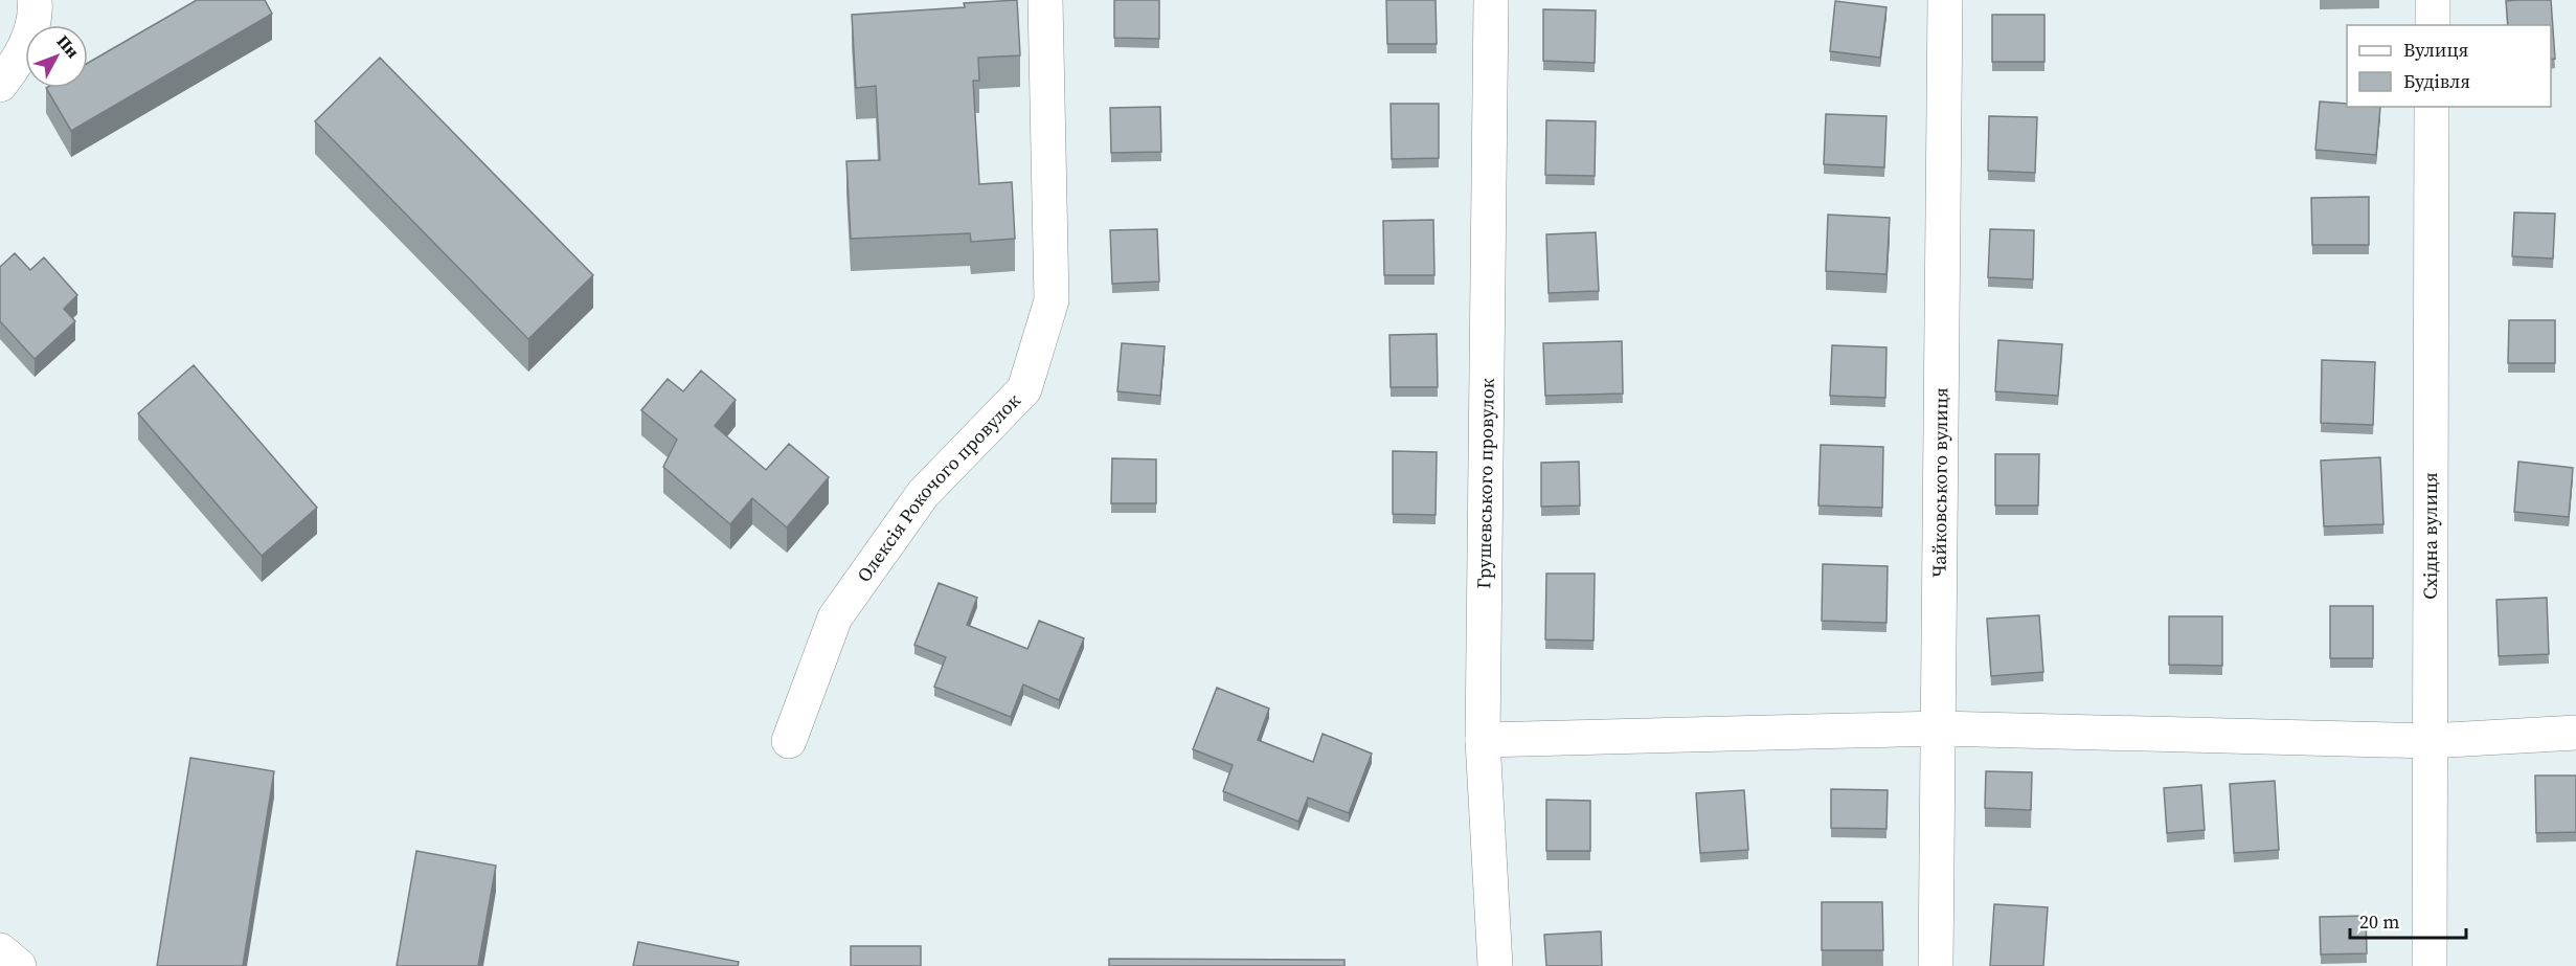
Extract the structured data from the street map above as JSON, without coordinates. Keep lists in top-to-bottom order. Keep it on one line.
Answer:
{"streets":{"street":["Грушевського провулок","Чайковського вулиця","Олексія Рокочого провулок","Східна вулиця"]},"legend":["Вулиця","Будівля"],"scale_bar":"20 m","north":"top right"}
